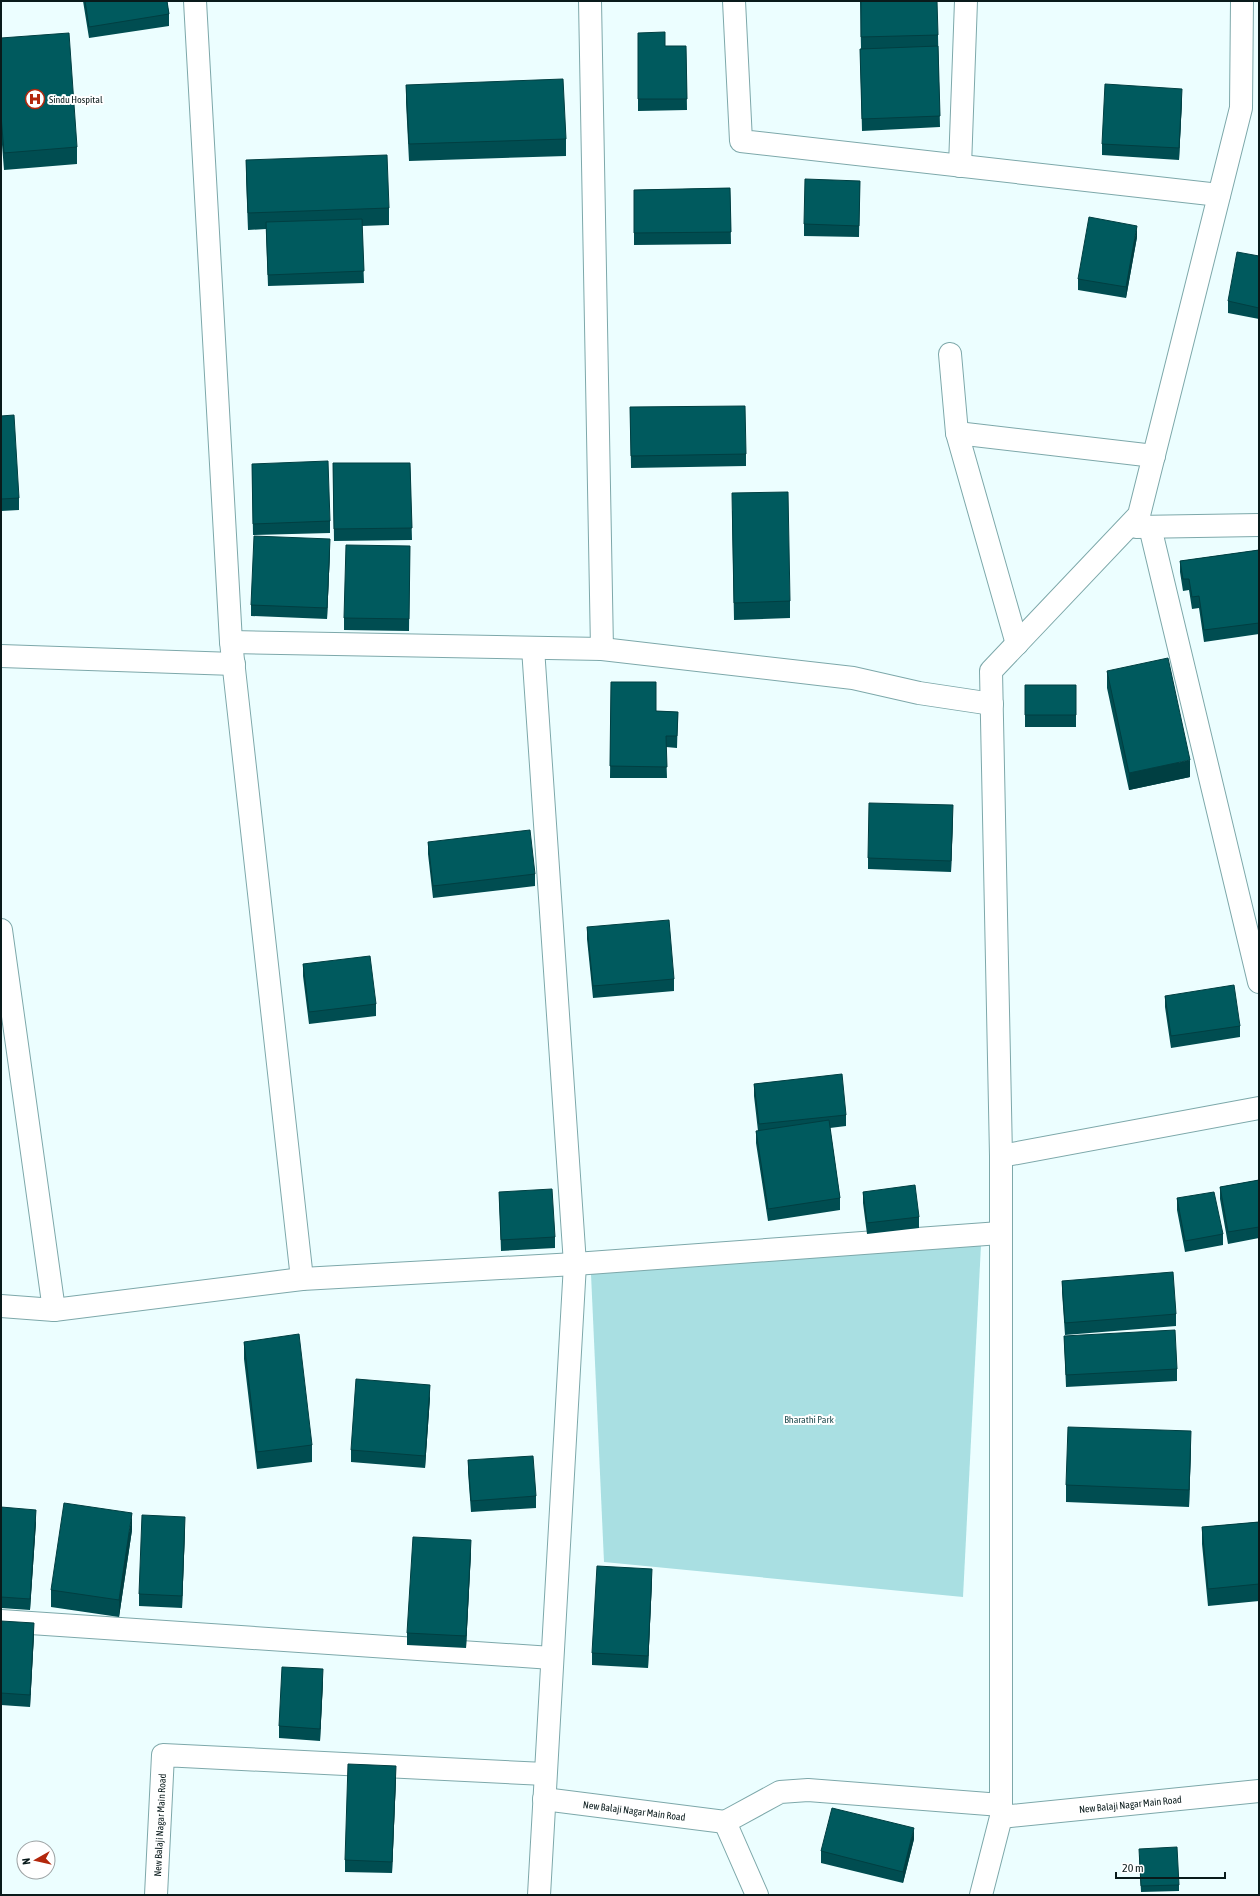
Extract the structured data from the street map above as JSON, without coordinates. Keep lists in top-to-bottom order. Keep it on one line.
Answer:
{"streets":{"street":["New Balaji Nagar Main Road"]},"parks":["Bharathi Park"],"places":{"hospital":["Sindu Hospital"]},"scale_bar":"20 m","north":"left"}
